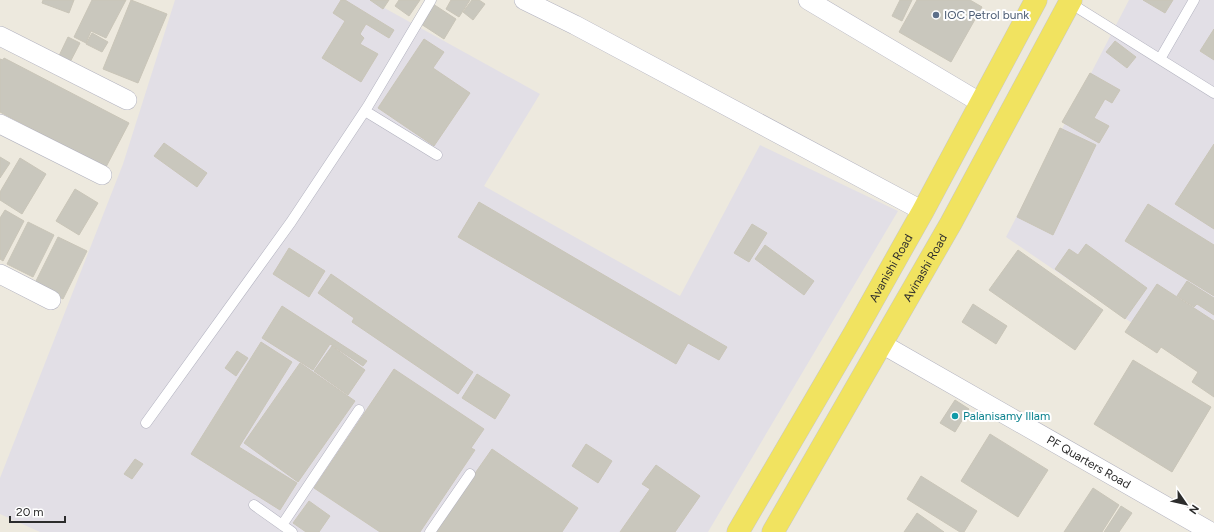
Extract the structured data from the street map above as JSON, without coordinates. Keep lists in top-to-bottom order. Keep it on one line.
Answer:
{"streets":{"main road":["Avanishi Road","Avinashi Road"],"street":["PF Quarters Road"]},"crossings":[["Avinashi Road","PF Quarters Road"]],"places":["IOC Petrol bunk","Palanisamy Illam"],"scale_bar":"20 m","north":"bottom right"}
